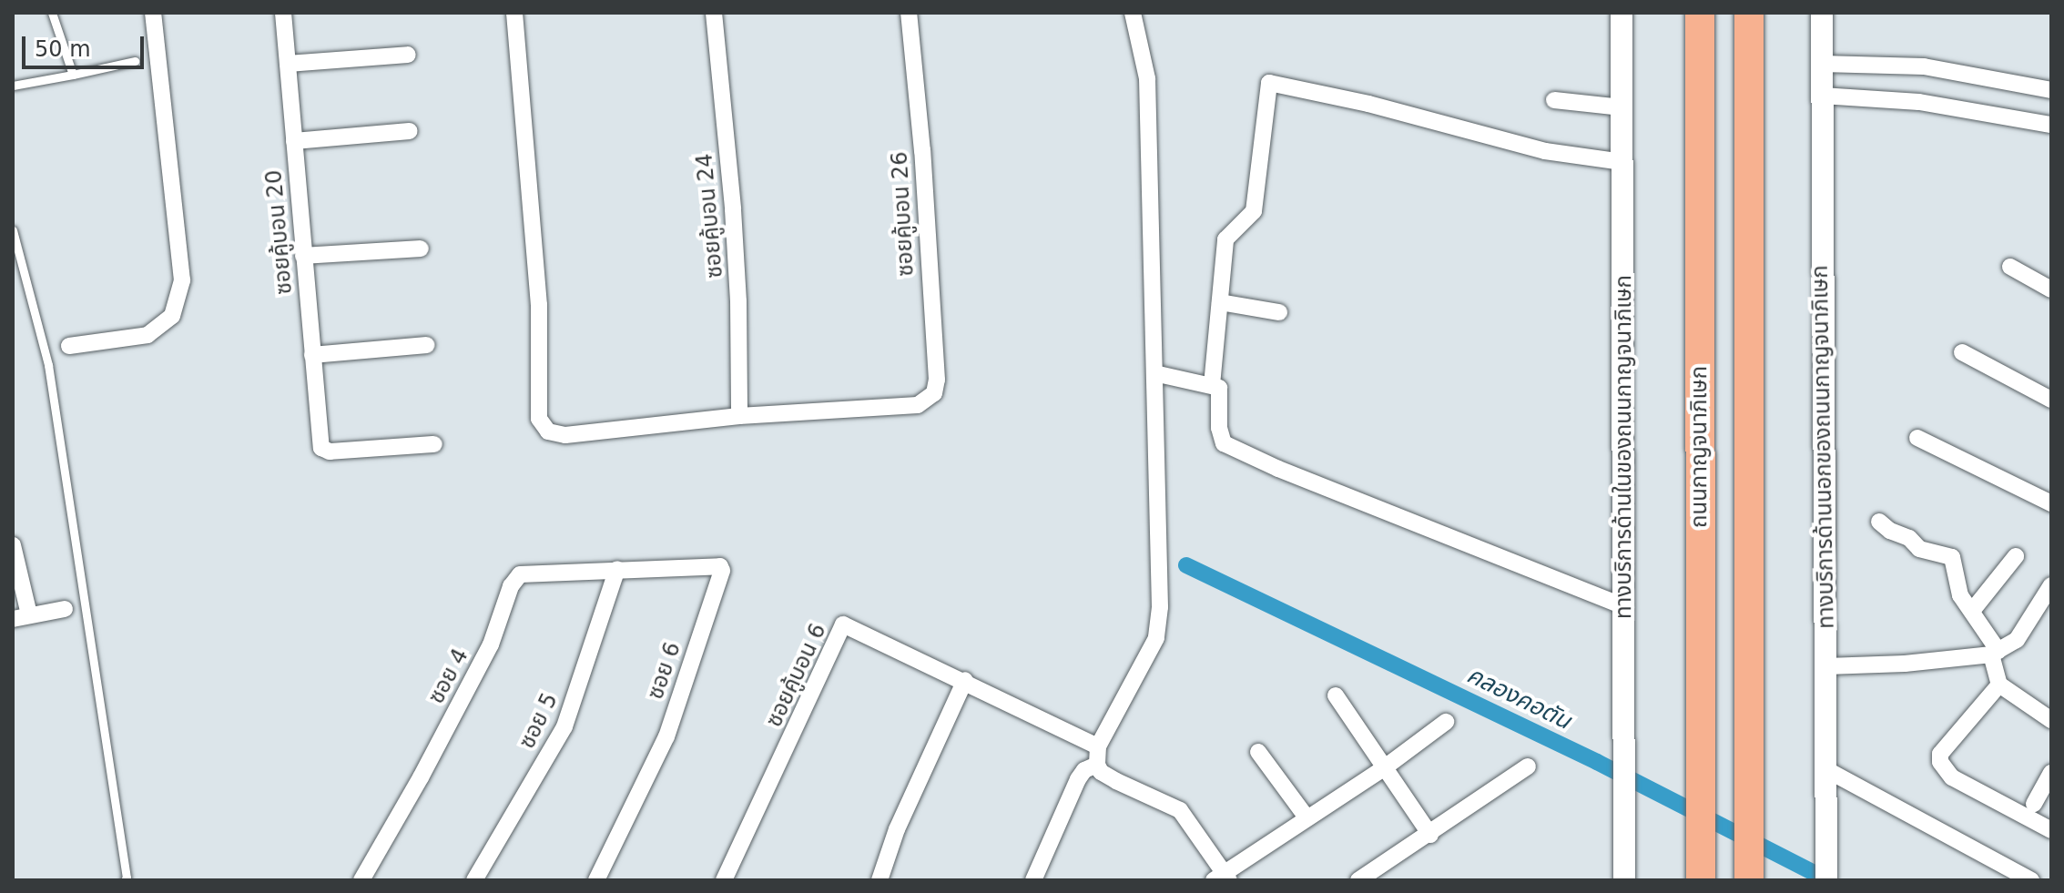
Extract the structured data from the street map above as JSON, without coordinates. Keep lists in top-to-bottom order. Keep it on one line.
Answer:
{"streets":{"highway":["ถนนกาญจนาภิเษก"],"main road":["ทางบริการด้านในของถนนกาญจนาภิเษก","ทางบริการด้านนอกของถนนกาญจนาภิเษก"],"street":["ซอยคู้บอน 26","ซอยคู้บอน 24","ซอยคู้บอน 20","ซอย 6","ซอยคู้บอน 6","ซอย 4","ซอย 5"]},"crossings":[["ซอยคู้บอน 26","ซอยคู้บอน 24"],["ซอย 6","ซอย 4"],["ซอย 6","ซอย 5"],["ซอย 4","ซอย 5"]],"water":["คลองคอตัน"],"scale_bar":"50 m"}
